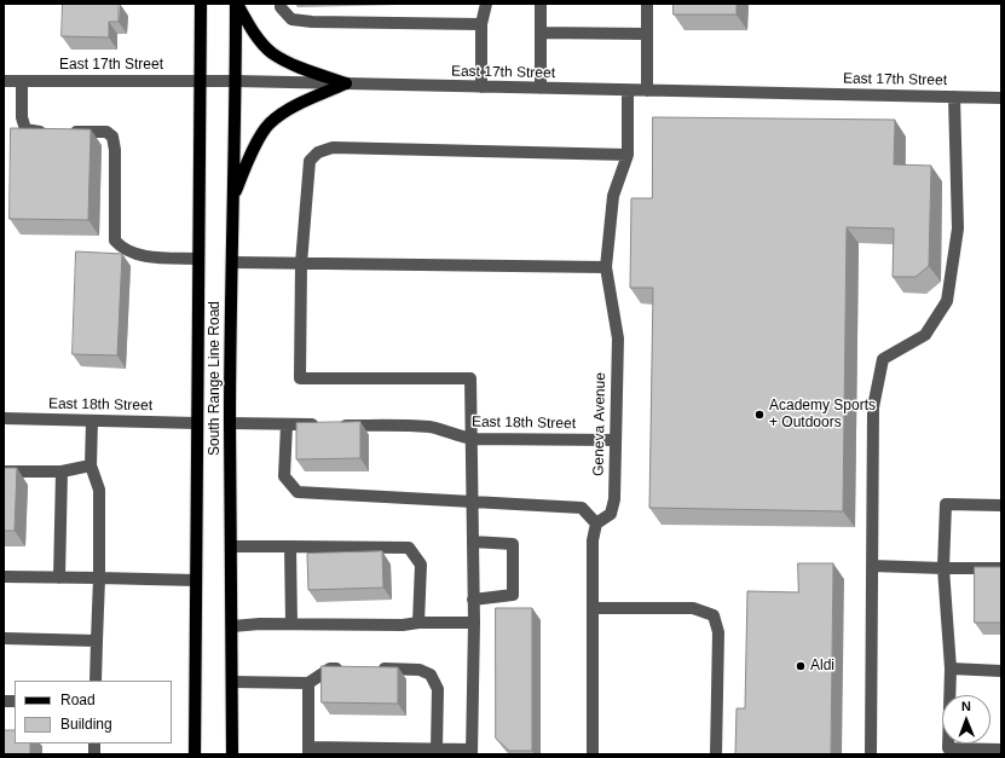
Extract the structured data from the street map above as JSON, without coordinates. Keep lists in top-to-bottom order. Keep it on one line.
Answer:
{"streets":{"main road":["South Range Line Road"],"street":["East 17th Street","East 18th Street","Geneva Avenue"]},"crossings":[["East 17th Street","South Range Line Road"],["East 17th Street","Geneva Avenue"],["South Range Line Road","East 18th Street"],["East 18th Street","Geneva Avenue"]],"places":["Academy Sports + Outdoors","Aldi"],"legend":["Road","Building"],"north":"top"}
